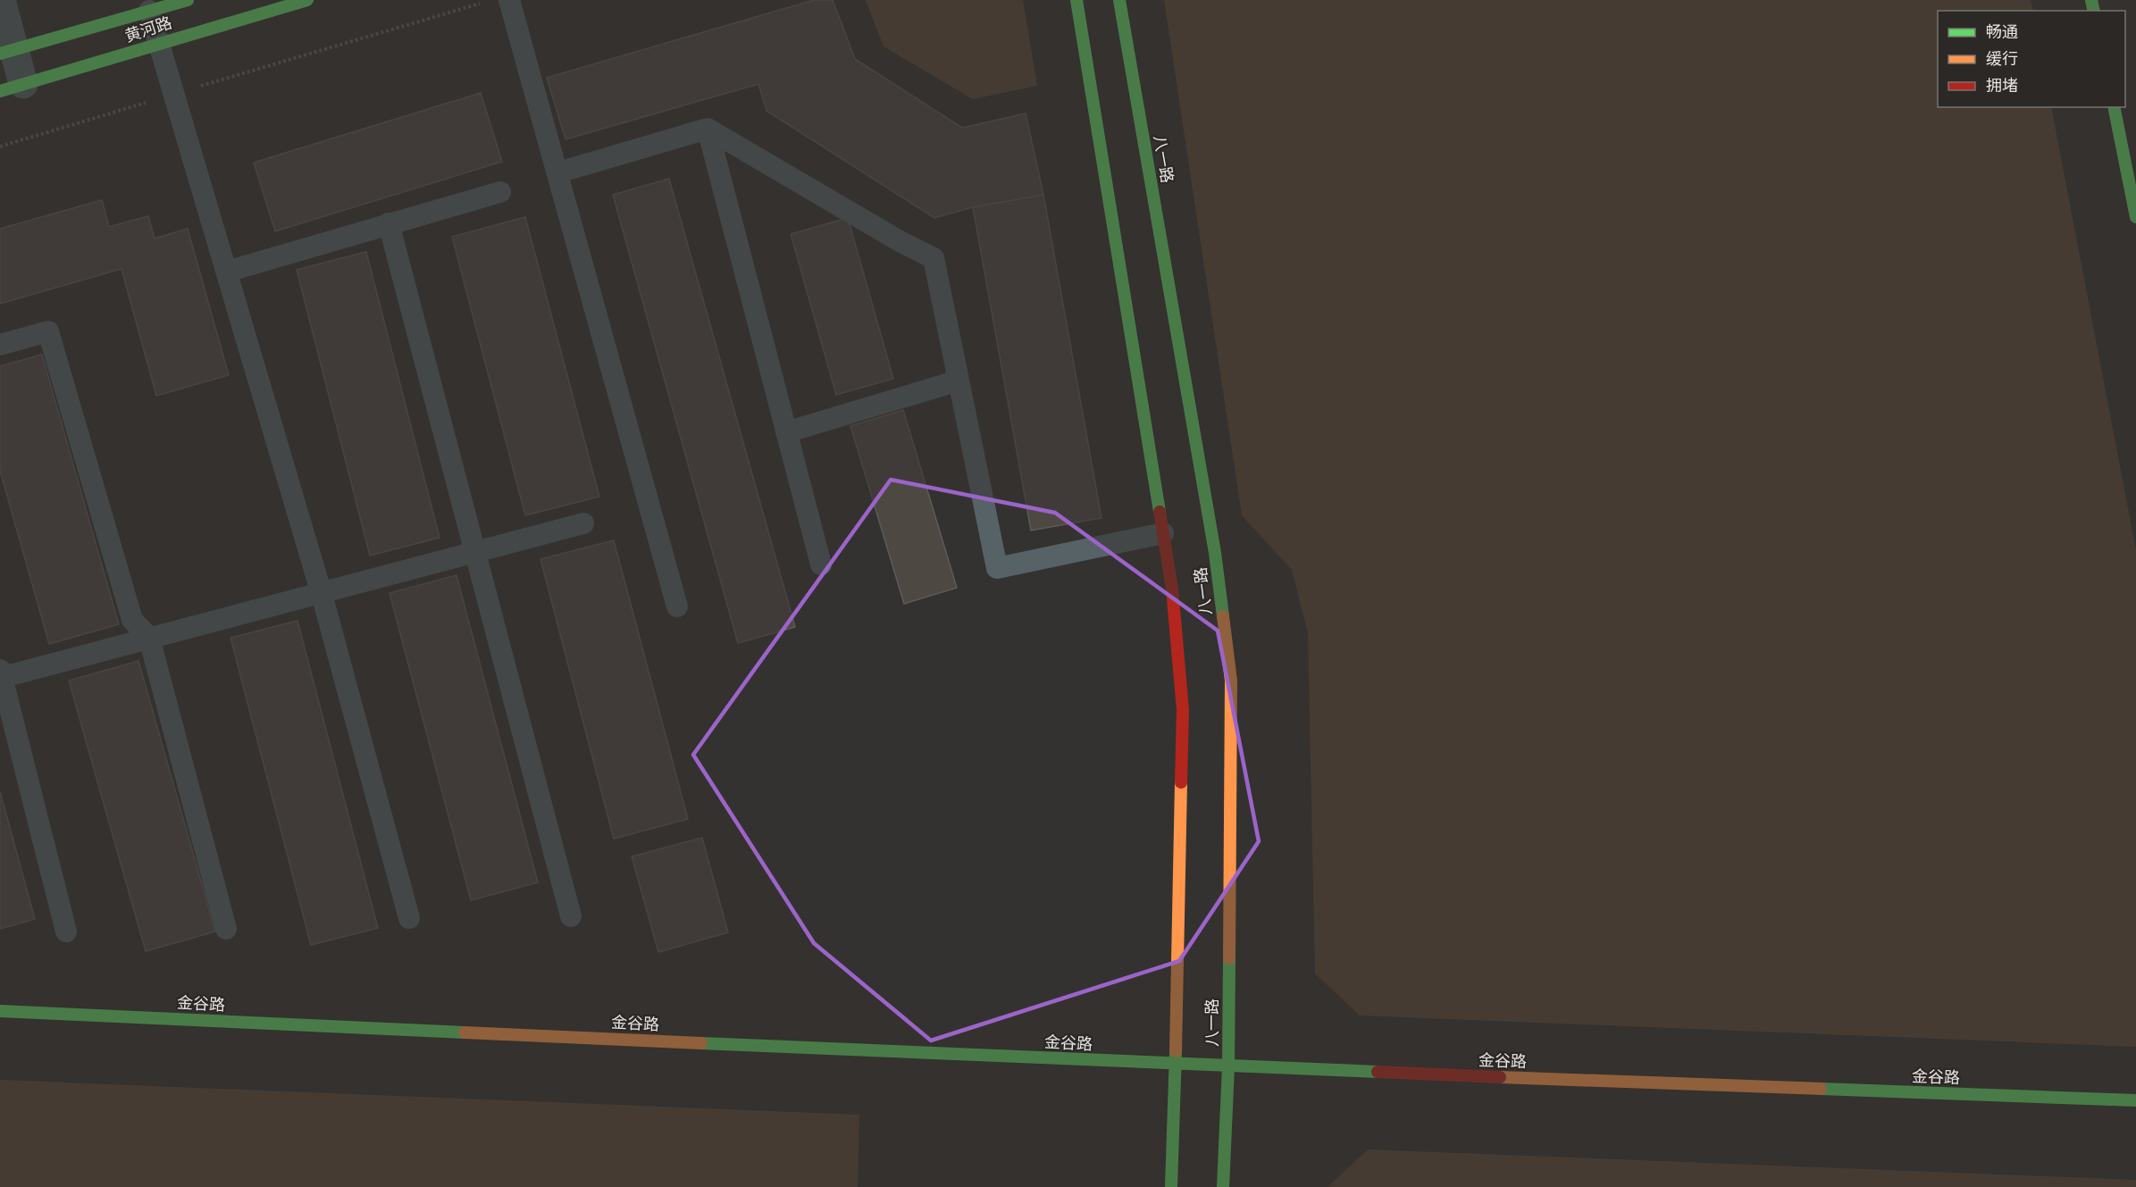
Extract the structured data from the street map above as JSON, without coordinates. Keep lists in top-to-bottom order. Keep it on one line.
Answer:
{"streets":{"main road":["黄河路","八一路","金谷路"]},"crossings":[["八一路","金谷路"]],"legend":["畅通","缓行","拥堵"]}
